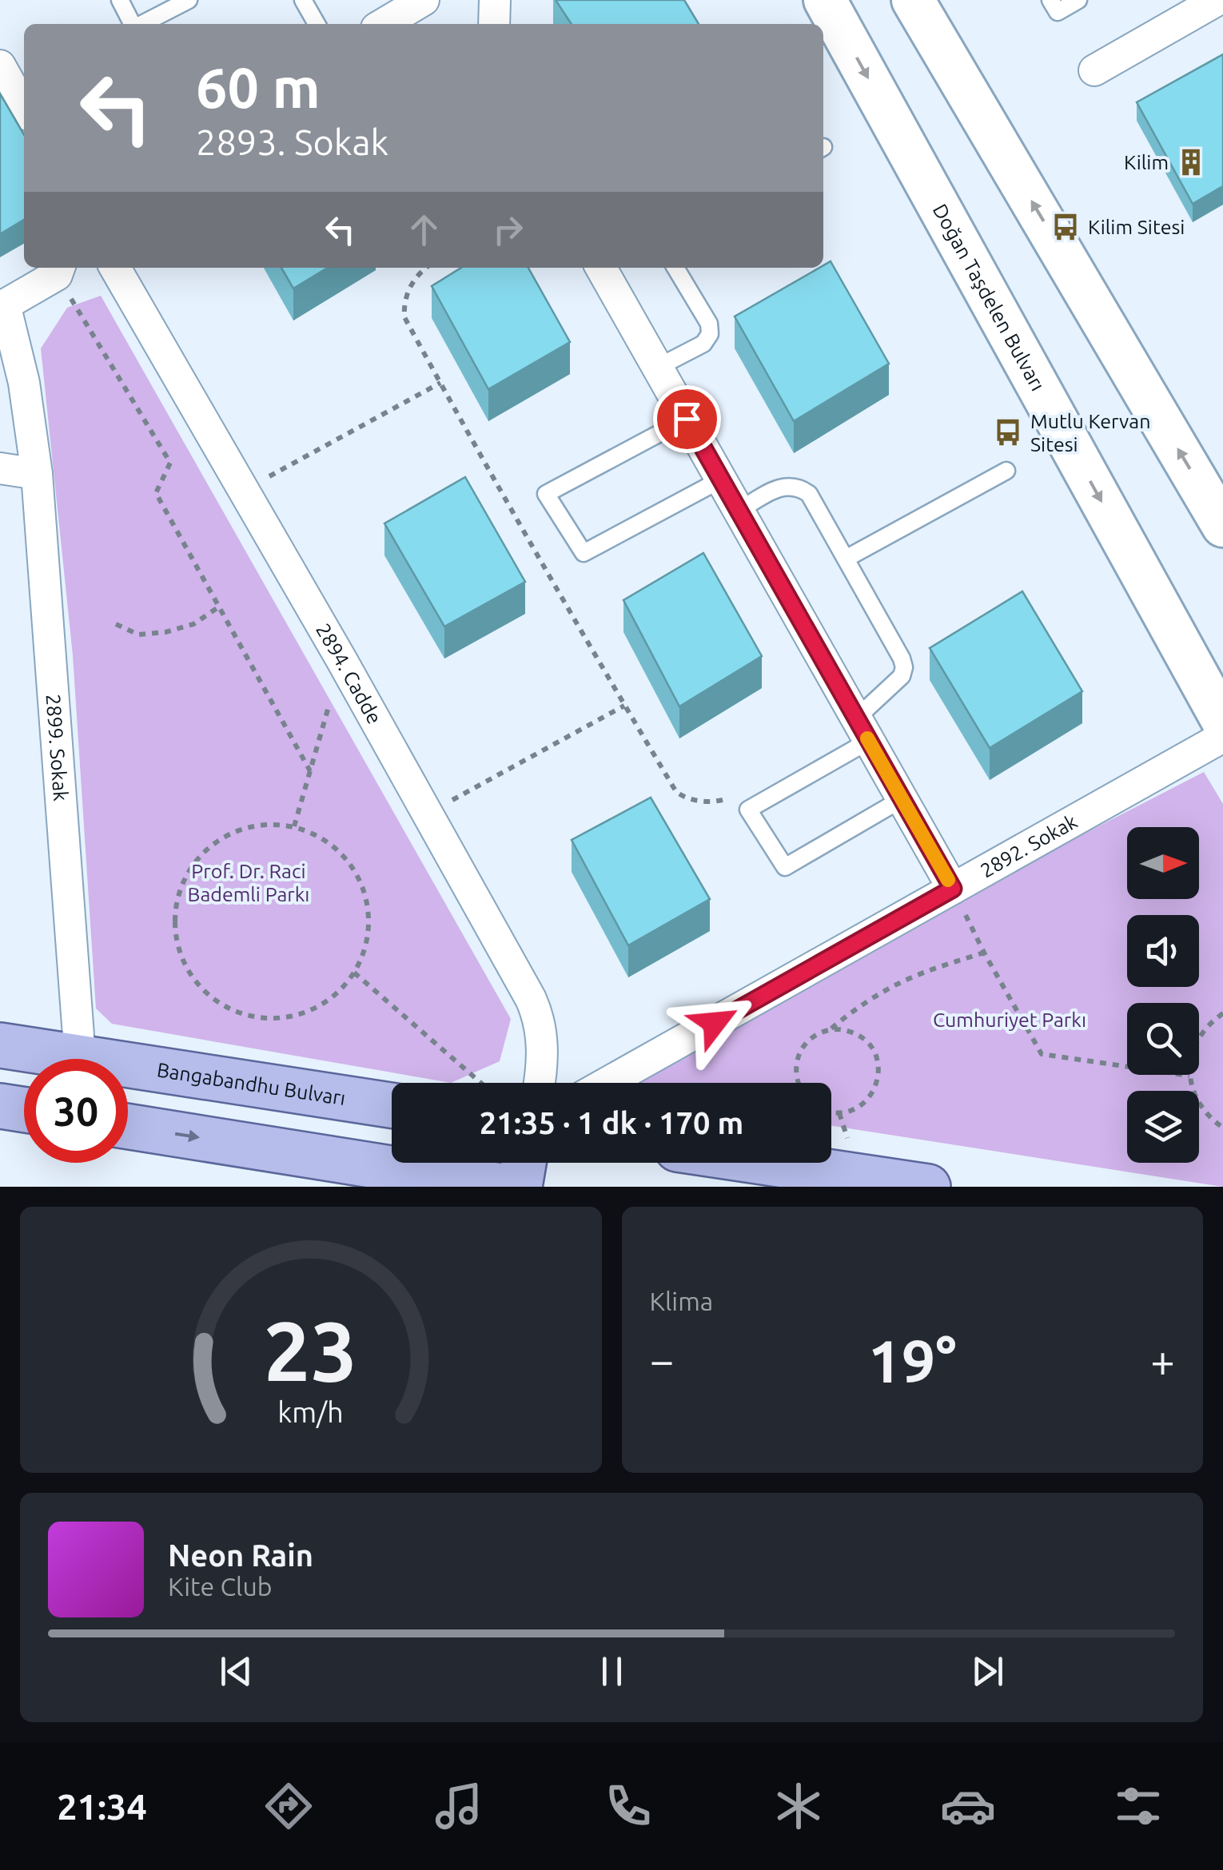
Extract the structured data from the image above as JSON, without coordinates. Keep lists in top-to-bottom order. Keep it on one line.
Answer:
{"streets":{"main road":["Doğan Taşdelen Bulvarı","Bangabandhu Bulvarı"],"street":["2894. Cadde","2899. Sokak","2892. Sokak"]},"crossings":[["2899. Sokak","Bangabandhu Bulvarı"]],"parks":["Prof. Dr. Raci Bademli Parkı","Cumhuriyet Parkı"],"places":{"building":["Kilim"],"bus stop":["Kilim Sitesi","Mutlu Kervan Sitesi"]},"north":"right","page":{"turn":["60 m","2893. Sokak"],"limit":"30","trip":"21:35 · 1 dk · 170 m","tile":"Klima","heat":["−","19°","+"],"song":["Neon Rain","Kite Club"],"tabs":"21:34","gauge":["23","km/h"]}}
